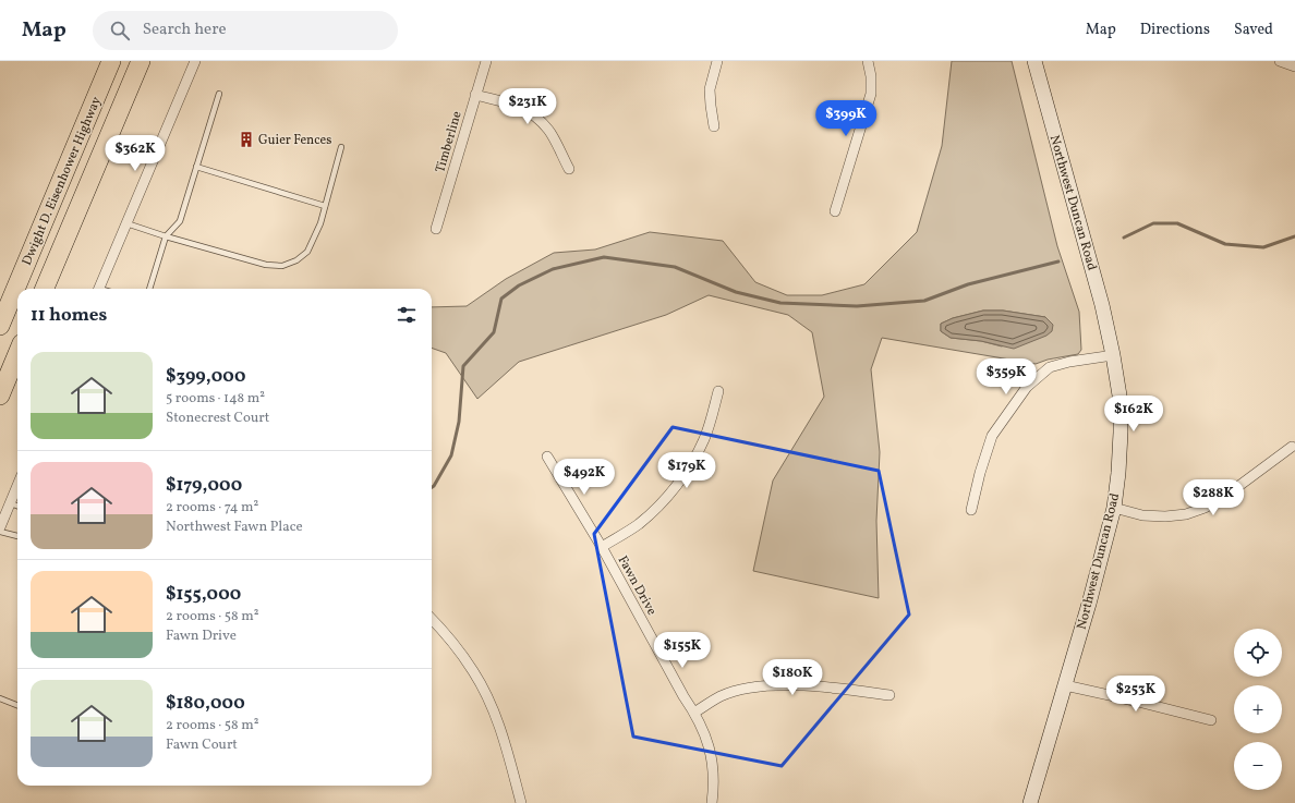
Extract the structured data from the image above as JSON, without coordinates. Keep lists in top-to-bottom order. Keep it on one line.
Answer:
{"streets":{"highway":["Dwight D. Eisenhower Highway"],"street":["Timberline","Northwest Duncan Road","Fawn Drive"]},"places":{"building":["Guier Fences"]},"page":{"header":"Map","search":"Search here","nav":["Map","Directions","Saved"],"price":["$231K","$399K","$362K","$359K","$162K","$179K","$492K","$288K","$155K","$180K","$253K"],"heading":"11 homes","list":[{"name":"$399,000","note":"5 rooms · 148 m² · Stonecrest Court"},{"name":"$179,000","note":"2 rooms · 74 m² · Northwest Fawn Place"},{"name":"$155,000","note":"2 rooms · 58 m² · Fawn Drive"},{"name":"$180,000","note":"2 rooms · 58 m² · Fawn Court"}],"map_buttons":["+","−"]}}
